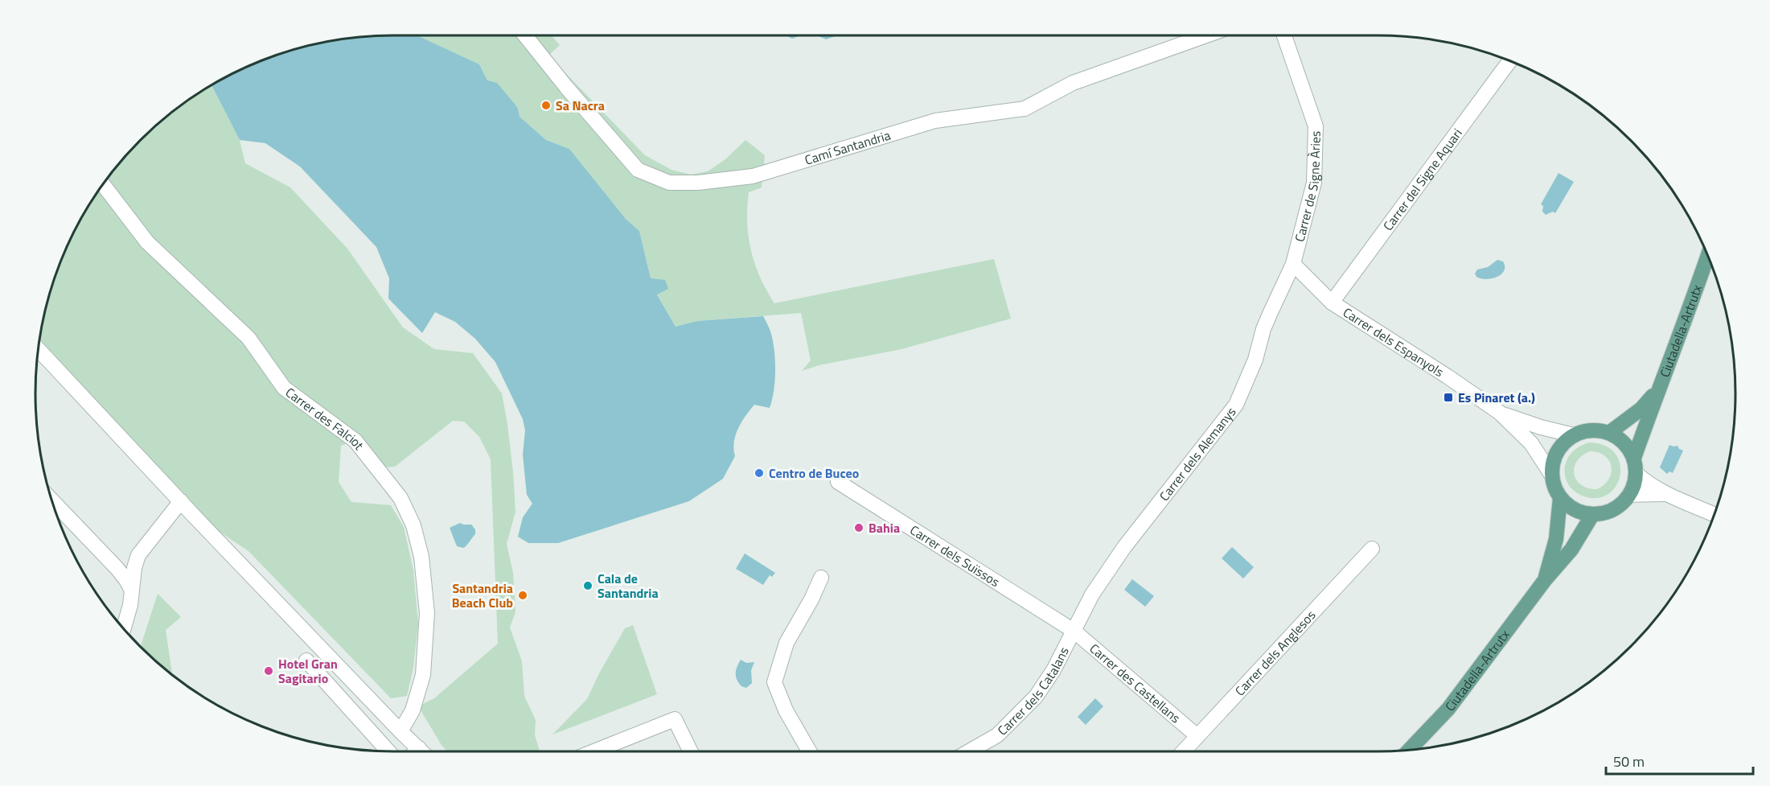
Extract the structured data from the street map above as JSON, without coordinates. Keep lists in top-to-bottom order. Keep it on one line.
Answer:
{"streets":{"main road":["Ciutadella-Artrutx"],"street":["Camí Santandria","Carrer del Signe Aquari","Carrer de Signe Àries","Carrer dels Espanyols","Carrer des Falciot","Carrer dels Alemanys","Carrer dels Suïssos","Carrer dels Anglesos","Carrer des Castellans","Carrer dels Catalans"]},"crossings":[["Carrer del Signe Aquari","Carrer dels Espanyols"],["Carrer de Signe Àries","Carrer dels Espanyols"],["Carrer de Signe Àries","Carrer dels Alemanys"],["Ciutadella-Artrutx","Carrer dels Espanyols"],["Carrer dels Espanyols","Carrer dels Alemanys"],["Carrer dels Alemanys","Carrer dels Suïssos"],["Carrer dels Alemanys","Carrer des Castellans"],["Carrer dels Alemanys","Carrer dels Catalans"],["Carrer dels Suïssos","Carrer des Castellans"],["Carrer dels Suïssos","Carrer dels Catalans"],["Carrer dels Anglesos","Carrer des Castellans"],["Carrer des Castellans","Carrer dels Catalans"]],"places":{"other":["Sa Nacra","Centro de Buceo","Bahia","Cala de Santandria","Santandria Beach Club","Hotel Gran Sagitario"],"transit":["Es Pinaret (a.)"]},"scale_bar":"50 m"}
